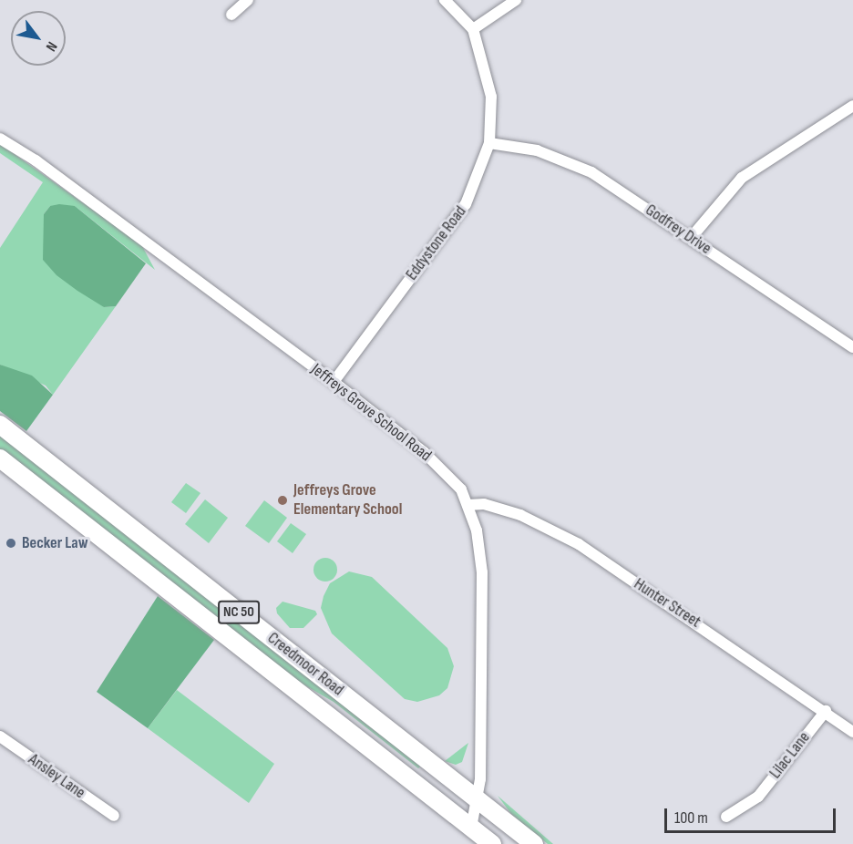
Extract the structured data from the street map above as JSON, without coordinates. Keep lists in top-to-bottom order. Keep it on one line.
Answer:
{"streets":{"main road":["NC 50","Creedmoor Road"],"street":["Godfrey Drive","Eddystone Road","Jeffreys Grove School Road","Hunter Street","Lilac Lane","Ansley Lane"]},"crossings":[["Godfrey Drive","Eddystone Road"],["Eddystone Road","Jeffreys Grove School Road"],["Jeffreys Grove School Road","Hunter Street"],["Jeffreys Grove School Road","Creedmoor Road"],["Hunter Street","Lilac Lane"]],"places":["Jeffreys Grove Elementary School","Becker Law"],"scale_bar":"100 m","north":"bottom right"}
